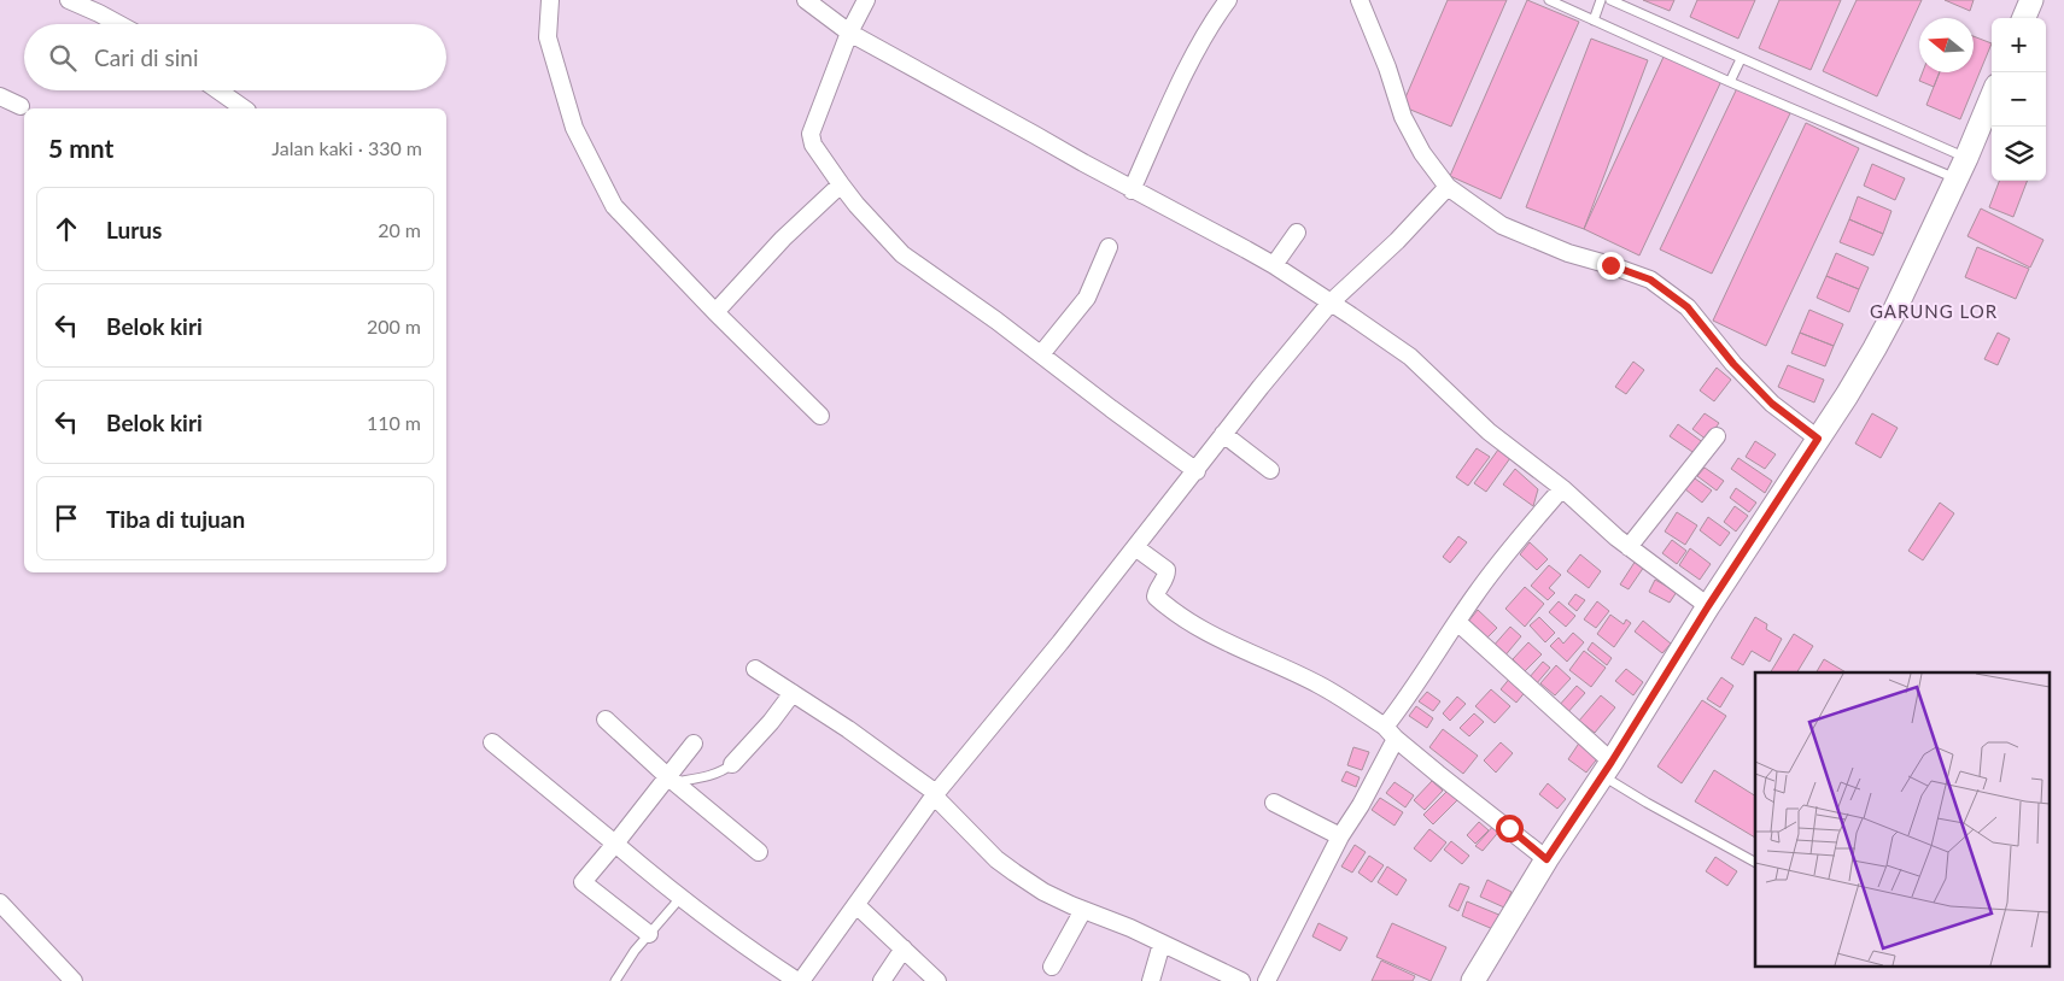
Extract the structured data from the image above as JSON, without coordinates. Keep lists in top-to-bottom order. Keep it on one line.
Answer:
{"districts":["GARUNG LOR"],"north":"left","page":{"map_buttons":["+","−"],"search":"Cari di sini","heading":["5 mnt","Jalan kaki · 330 m"],"list":[["Lurus","20 m"],["Belok kiri","200 m"],["Belok kiri","110 m"],"Tiba di tujuan"]}}
